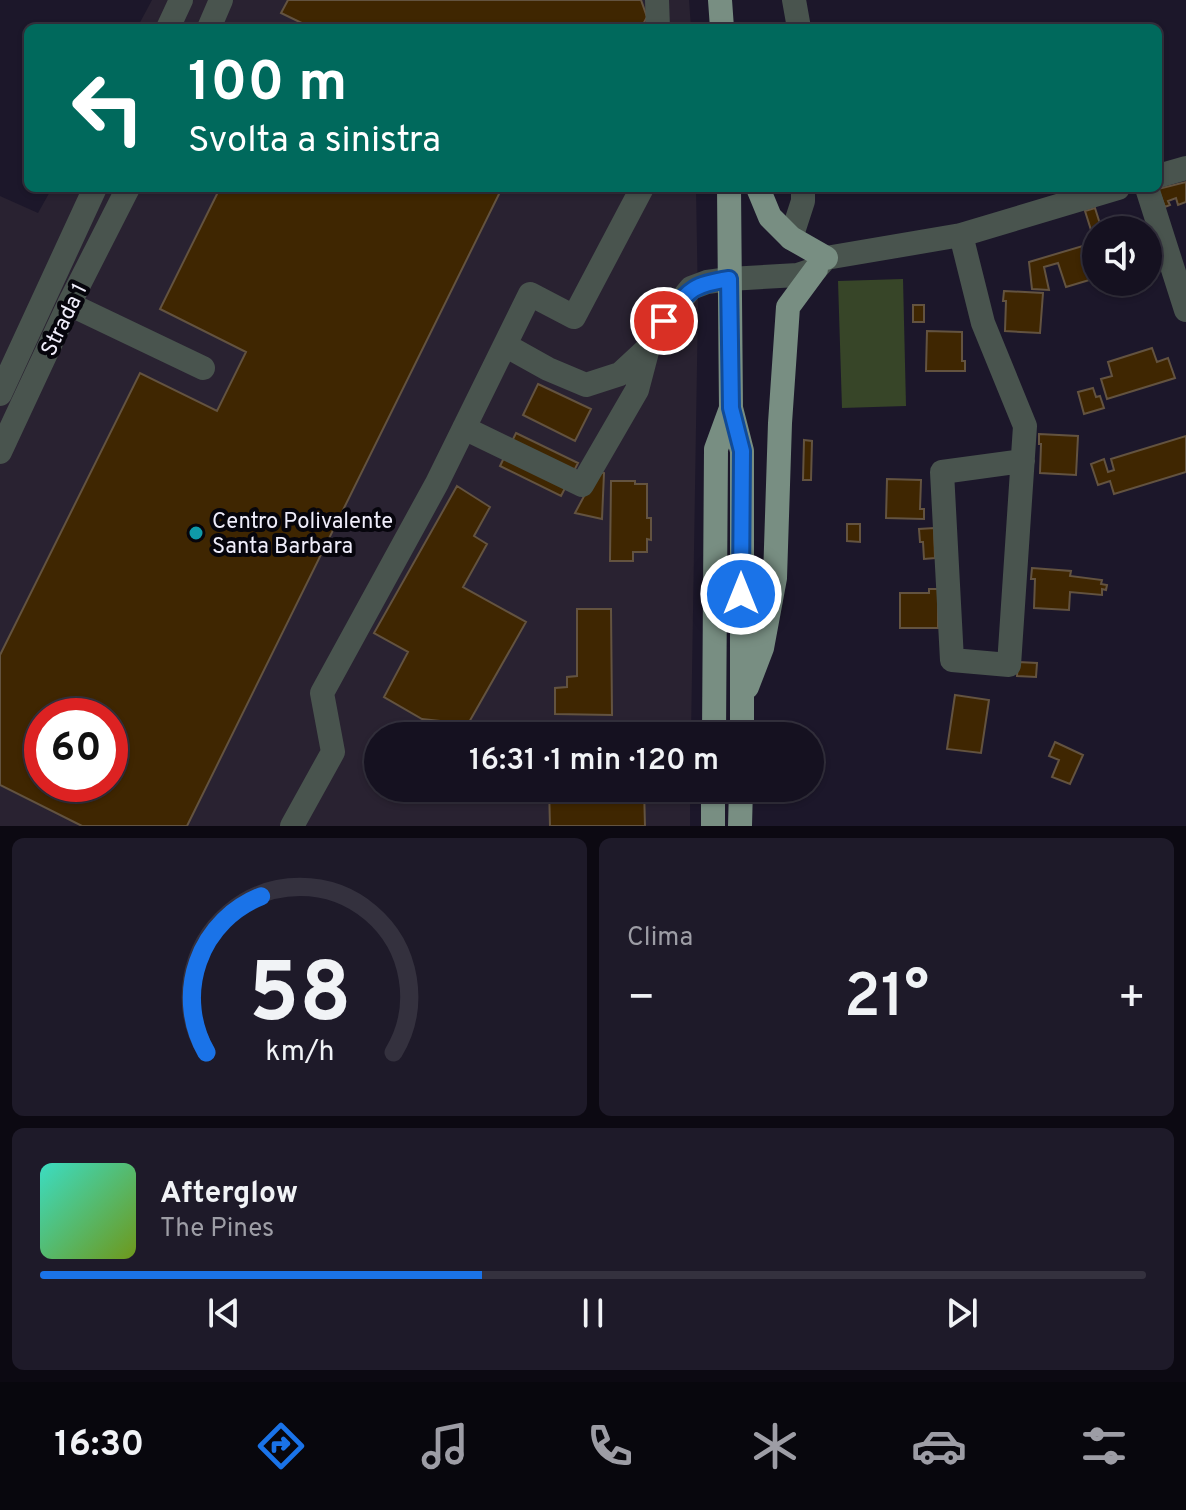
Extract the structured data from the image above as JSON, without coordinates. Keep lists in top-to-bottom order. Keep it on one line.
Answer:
{"streets":{"street":["Strada 1"]},"places":["Centro Polivalente Santa Barbara"],"page":{"turn":["100 m","Svolta a sinistra"],"limit":"60","trip":"16:31 · 1 min · 120 m","tile":"Clima","heat":["−","21°","+"],"song":["Afterglow","The Pines"],"tabs":"16:30","gauge":["58","km/h"]}}
